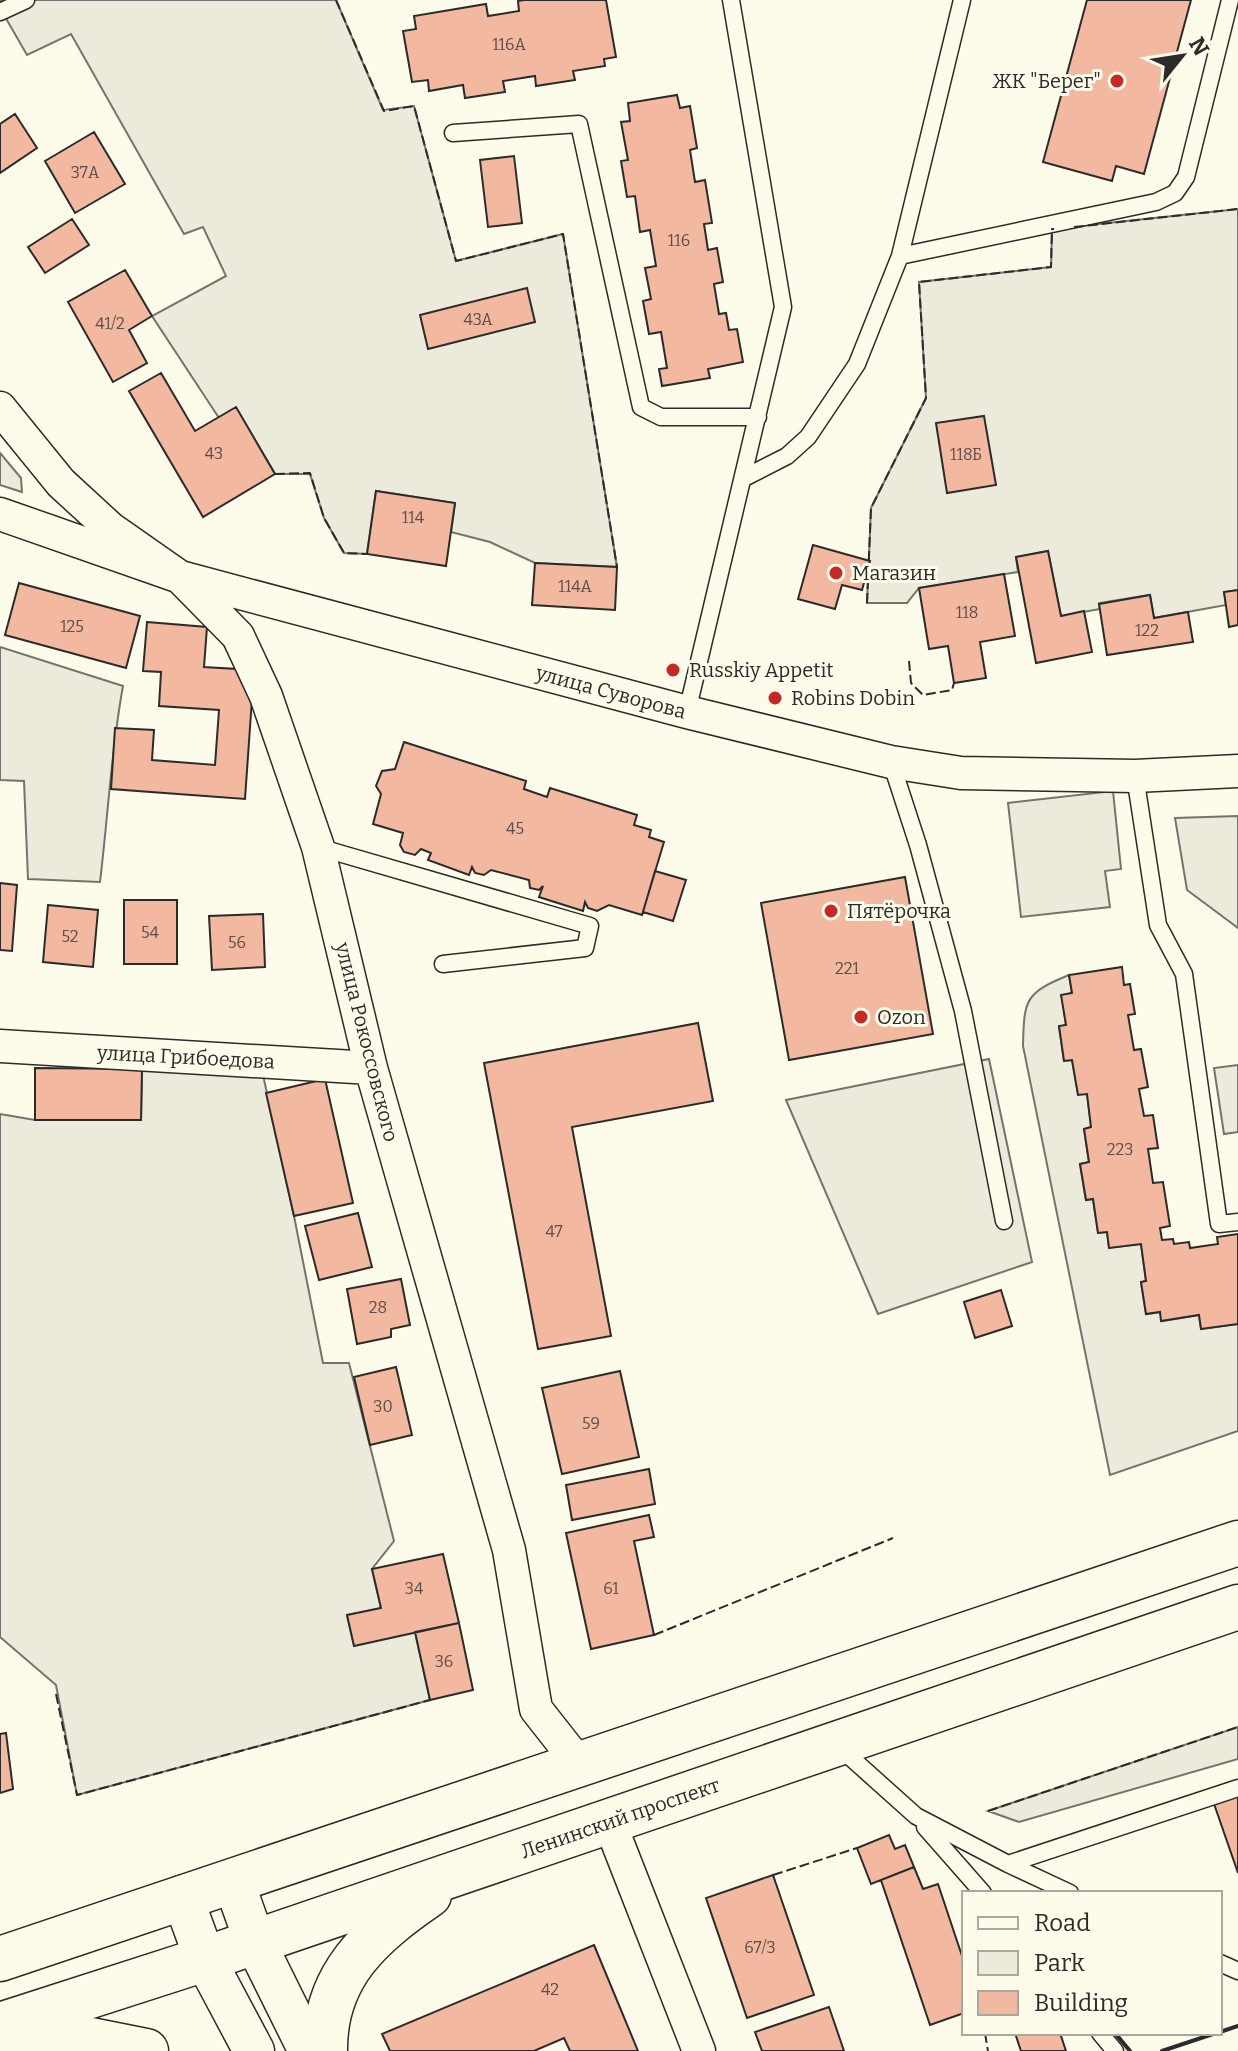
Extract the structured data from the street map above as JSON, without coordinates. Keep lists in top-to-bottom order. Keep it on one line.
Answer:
{"streets":{"main road":["Ленинский проспект"],"street":["улица Суворова","улица Рокоссовского","улица Грибоедова"]},"crossings":[["улица Суворова","улица Рокоссовского"],["улица Рокоссовского","улица Грибоедова"]],"places":["ЖК \"Берег\"","Магазин","Russkiy Appetit","Robins Dobin","Пятёрочка","Ozon"],"house_numbers":["116А","37А","116","43А","41/2","43","118Б","114","114А","118","125","122","45","54","52","56","221","223","47","28","30","59","34","61","36","67/3","42"],"legend":["Road","Park","Building"],"north":"top right"}
